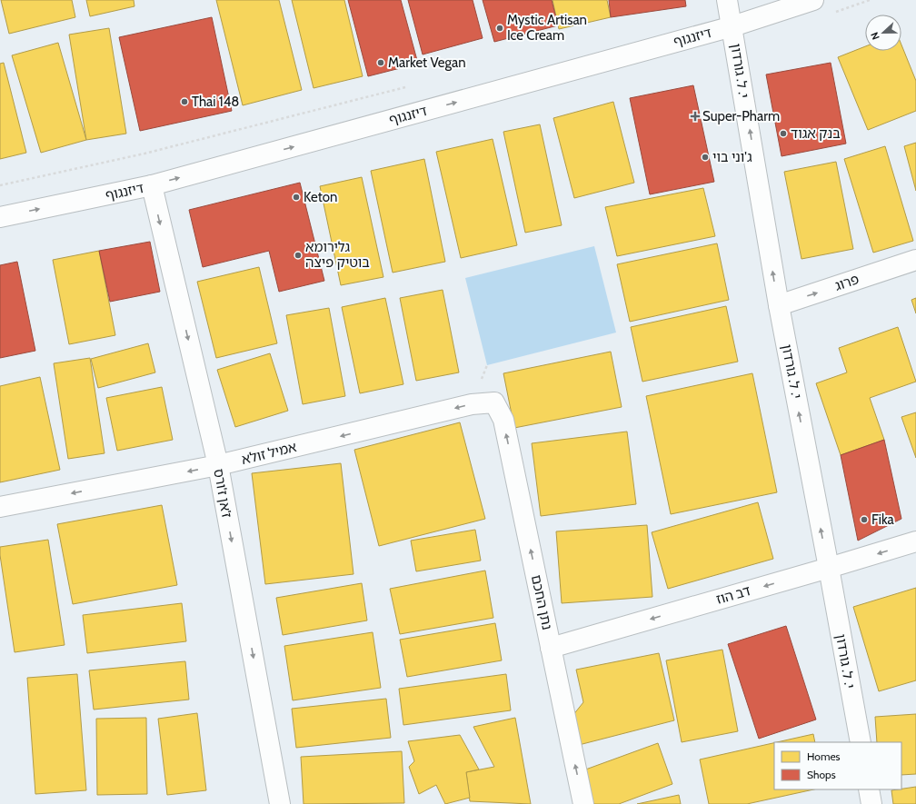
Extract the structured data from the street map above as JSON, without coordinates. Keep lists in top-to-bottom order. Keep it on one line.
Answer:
{"streets":{"street":["דיזנגוף","י. ל. גורדון","פרוג","אמיל זולא","ז'אן ז'ורס","דב הוז","נתן החכם"]},"crossings":[["דיזנגוף","י. ל. גורדון"],["דיזנגוף","ז'אן ז'ורס"],["י. ל. גורדון","פרוג"],["י. ל. גורדון","דב הוז"],["אמיל זולא","ז'אן ז'ורס"],["אמיל זולא","נתן החכם"],["דב הוז","נתן החכם"]],"one_way":["דיזנגוף","י. ל. גורדון","פרוג","אמיל זולא","ז'אן ז'ורס","דב הוז","נתן החכם"],"places":{"other":["Mystic Artisan Ice Cream","Market Vegan","Thai 148","בנק אגוד","ג'וני בוי","Keton","גלירומא בוטיק פיצה","Fika"],"health":["Super-Pharm"]},"legend":["Homes","Shops"],"north":"left"}
